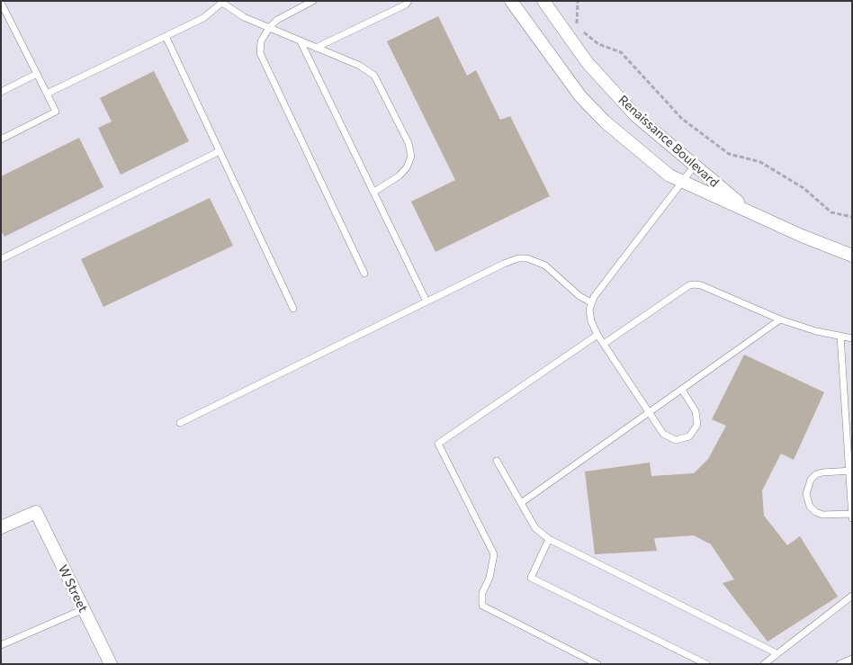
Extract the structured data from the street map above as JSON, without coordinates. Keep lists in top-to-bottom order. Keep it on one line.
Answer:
{"streets":{"street":["Renaissance Boulevard","W Street"]}}
